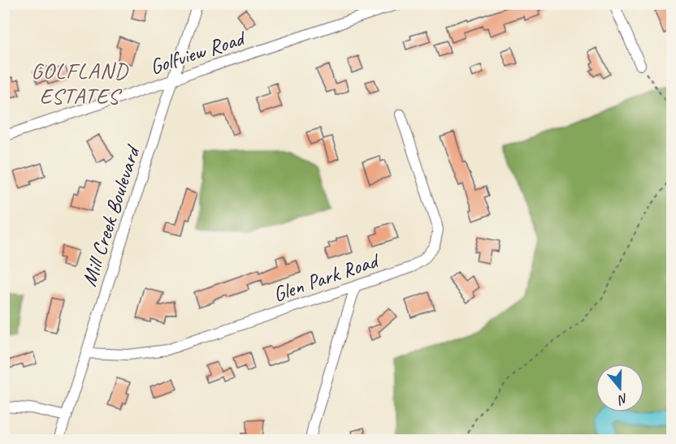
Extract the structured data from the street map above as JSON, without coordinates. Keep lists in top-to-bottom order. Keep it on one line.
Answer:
{"streets":{"street":["Golfview Road","Mill Creek Boulevard","Glen Park Road"]},"crossings":[["Golfview Road","Mill Creek Boulevard"],["Mill Creek Boulevard","Glen Park Road"]],"districts":["GOLFLAND ESTATES"],"north":"bottom"}
